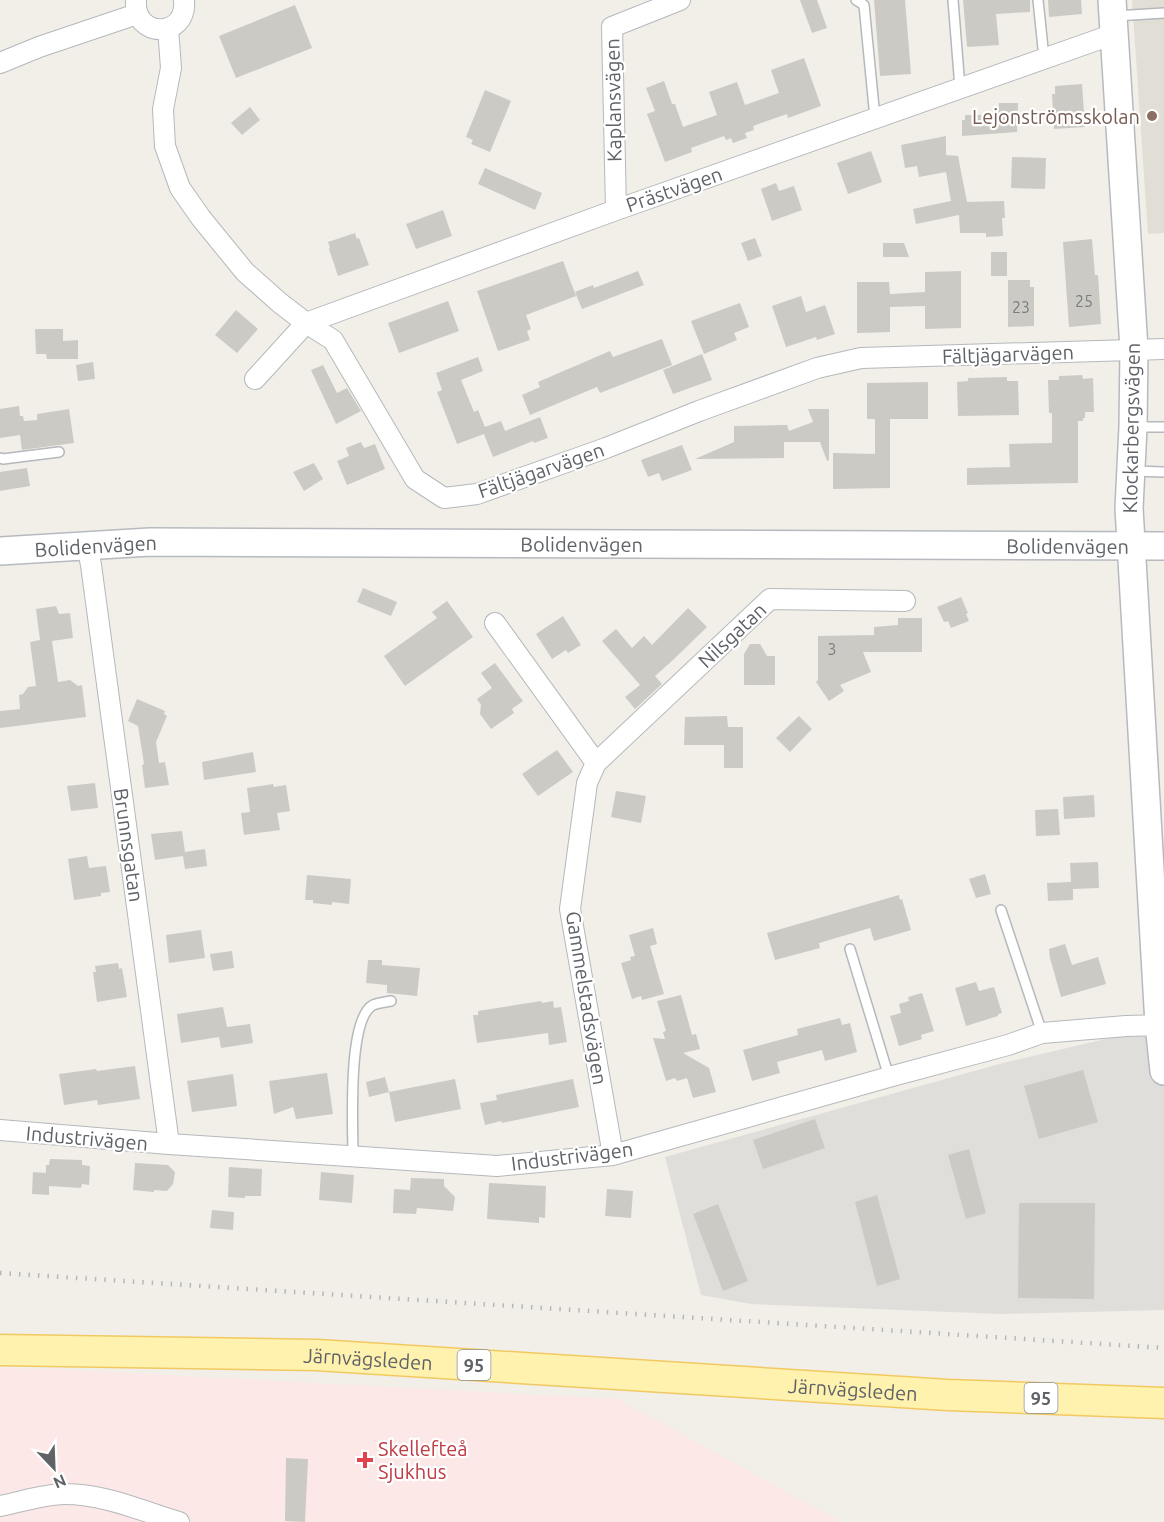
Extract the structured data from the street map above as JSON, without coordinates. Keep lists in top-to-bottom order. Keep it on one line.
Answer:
{"streets":{"main road":["Klockarbergsvägen","Bolidenvägen","Järnvägsleden","95"],"street":["Kaplansvägen","Prästvägen","Fältjägarvägen","Nilsgatan","Brunnsgatan","Gammelstadsvägen","Industrivägen"]},"crossings":[["Kaplansvägen","Prästvägen"],["Prästvägen","Fältjägarvägen"],["Prästvägen","Klockarbergsvägen"],["Fältjägarvägen","Klockarbergsvägen"],["Klockarbergsvägen","Bolidenvägen"],["Klockarbergsvägen","Industrivägen"],["Bolidenvägen","Brunnsgatan"],["Nilsgatan","Gammelstadsvägen"],["Brunnsgatan","Industrivägen"],["Gammelstadsvägen","Industrivägen"]],"places":{"other":["Lejonströmsskolan"],"health":["Skellefteå Sjukhus"]},"house_numbers":["25","23","3"],"north":"bottom right"}
